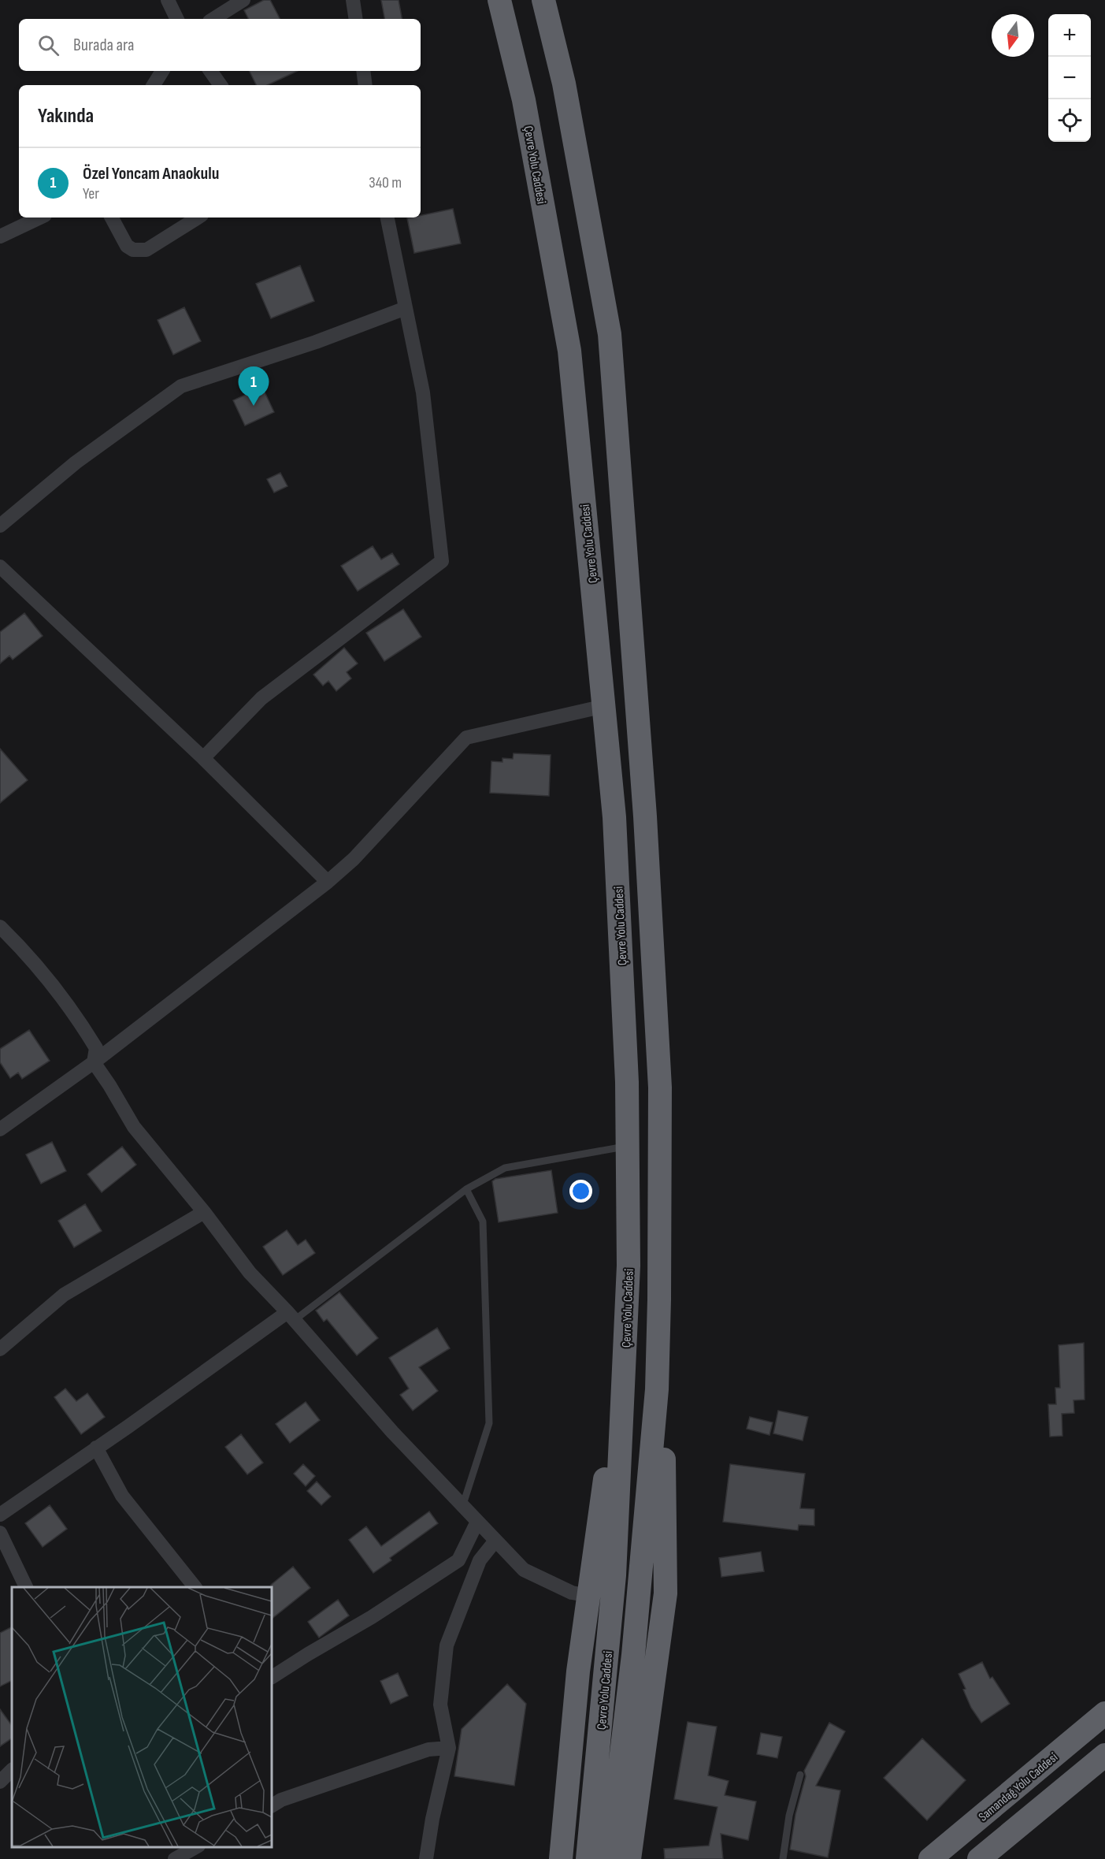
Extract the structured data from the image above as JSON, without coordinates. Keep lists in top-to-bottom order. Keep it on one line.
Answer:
{"streets":{"highway":["Çevre Yolu Caddesi","Samandağ Yolu Caddesi"]},"north":"bottom","page":{"map_buttons":["+","−"],"search":"Burada ara","heading":"Yakında","list":[{"mark":"1","name":"Özel Yoncam Anaokulu","note":"Yer","value":"340 m"}],"pins":"1"}}
